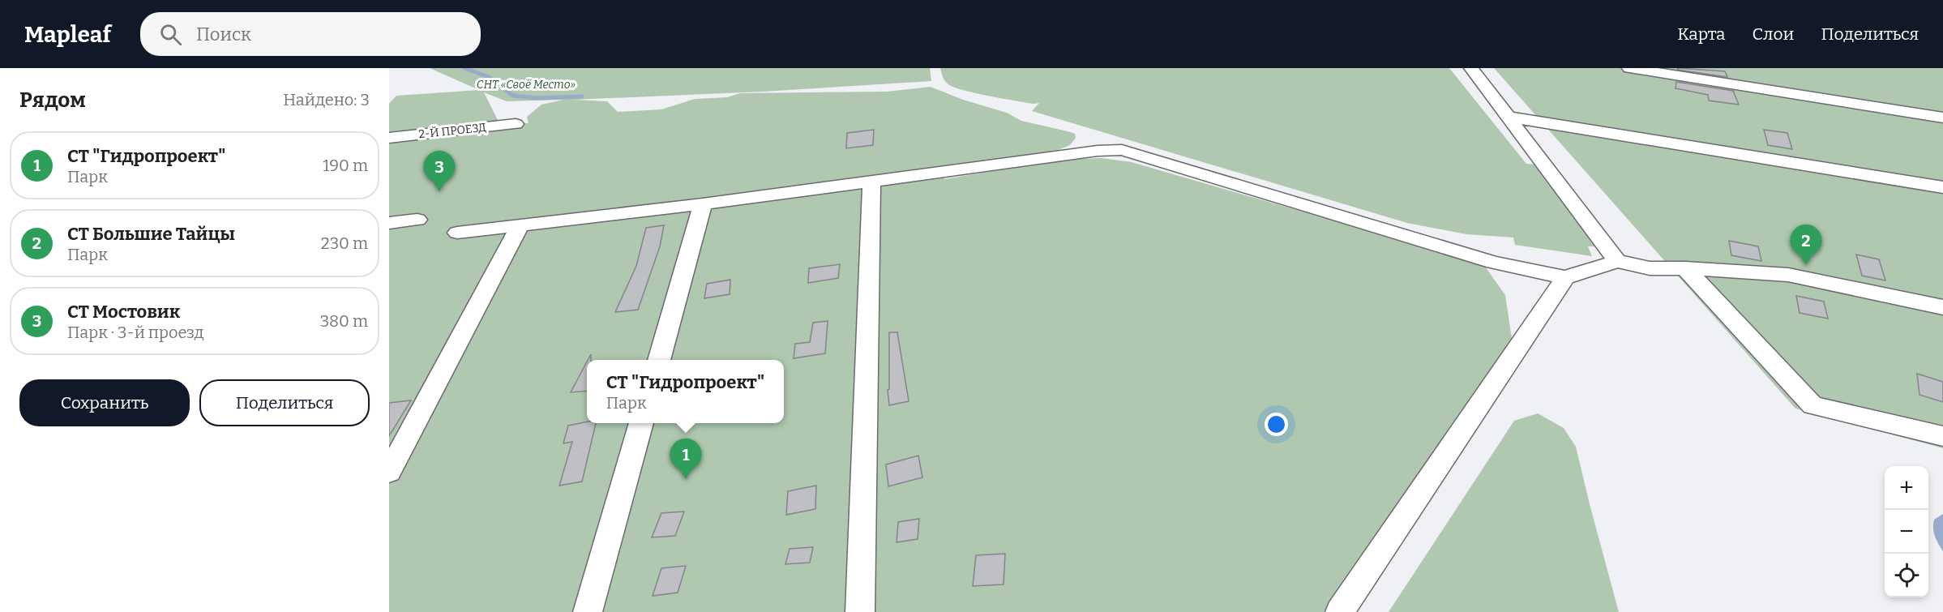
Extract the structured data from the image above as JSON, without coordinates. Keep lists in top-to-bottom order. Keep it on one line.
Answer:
{"streets":{"street":["2-Й ПРОЕЗД"]},"parks":["СНТ «Своё Место»"],"page":{"header":"Mapleaf","search":"Поиск","nav":["Карта","Слои","Поделиться"],"heading":["Рядом","Найдено: 3"],"list":[{"mark":"1","name":"СТ \"Гидропроект\"","note":"Парк","value":"190 m"},{"mark":"2","name":"СТ Большие Тайцы","note":"Парк","value":"230 m"},{"mark":"3","name":"СТ Мостовик","note":"Парк · 3-й проезд","value":"380 m"}],"pins":["3","2","1"],"popup":["СТ \"Гидропроект\"","Парк"],"buttons":["Сохранить","Поделиться"],"map_buttons":["+","−"]}}
